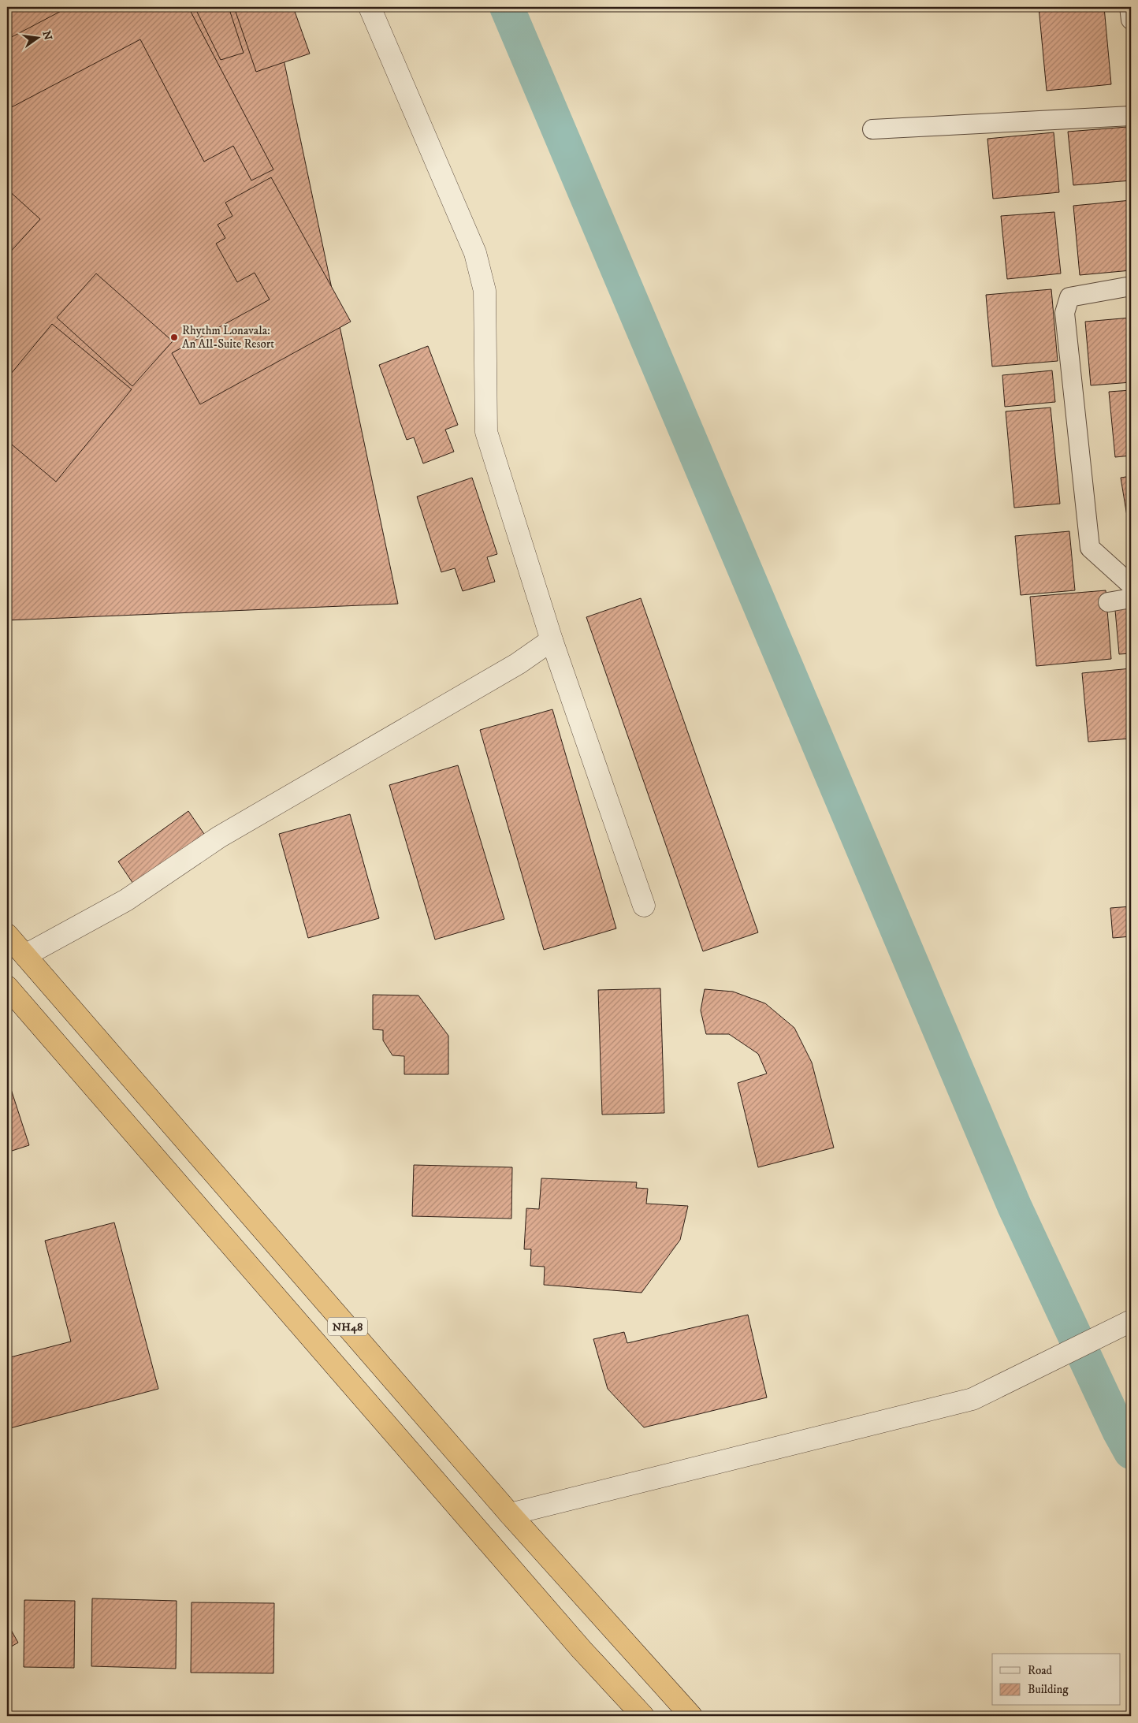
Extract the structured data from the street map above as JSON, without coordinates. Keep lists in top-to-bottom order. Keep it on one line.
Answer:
{"streets":{"highway":["NH48"]},"places":["Rhythm Lonavala: An All-Suite Resort"],"legend":["Road","Building"],"north":"right"}
